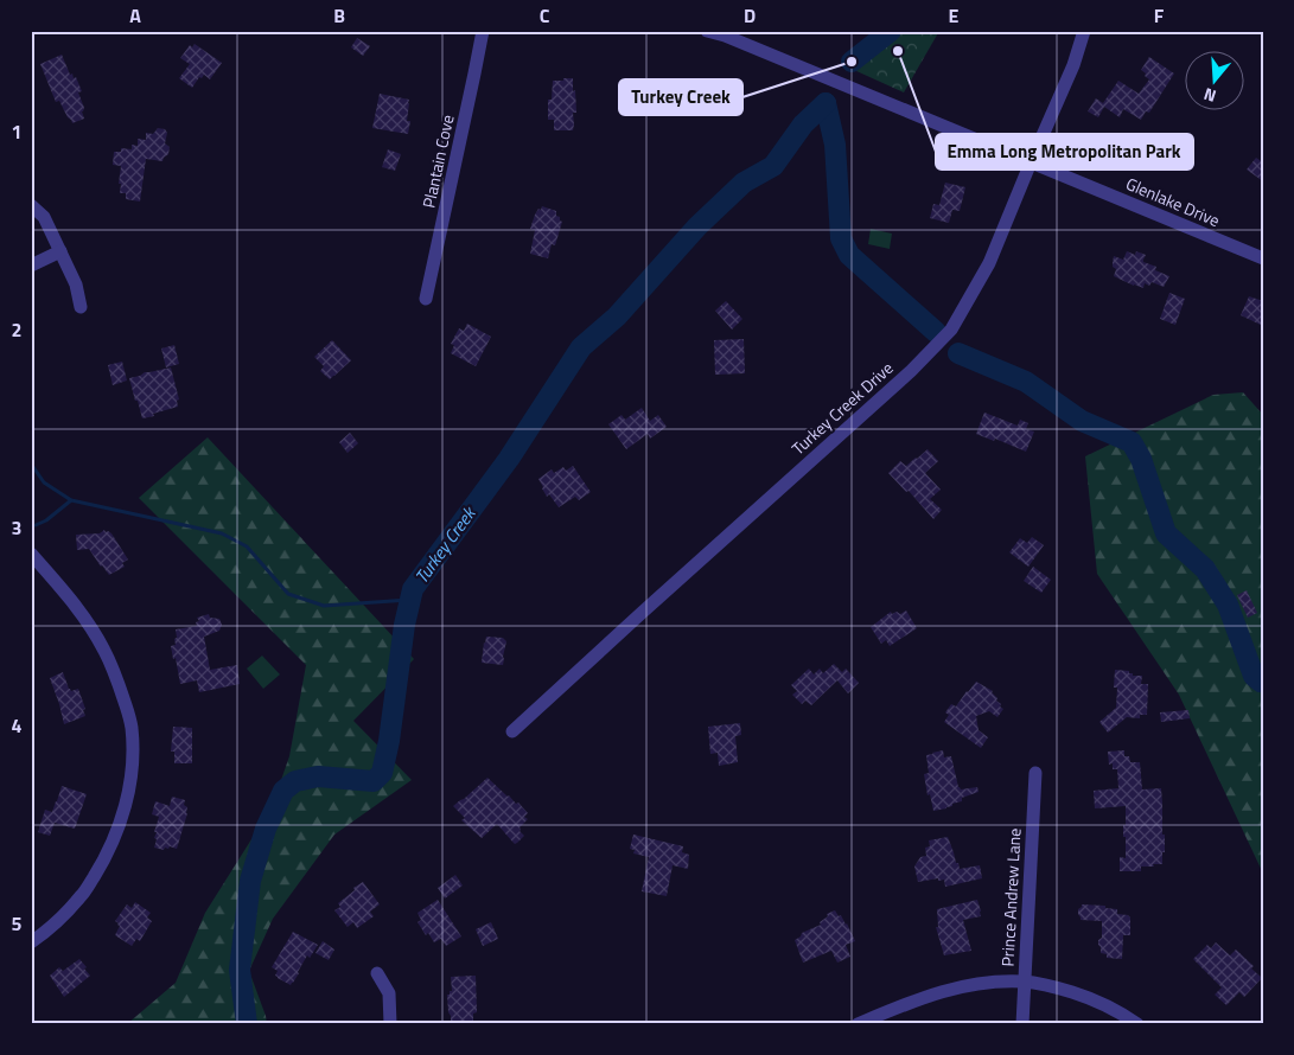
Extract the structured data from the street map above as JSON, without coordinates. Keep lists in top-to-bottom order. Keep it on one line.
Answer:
{"streets":{"street":["Plantain Cove","Glenlake Drive","Turkey Creek Drive","Prince Andrew Lane"]},"crossings":[["Glenlake Drive","Turkey Creek Drive"]],"water":["Turkey Creek"],"places":["Emma Long Metropolitan Park","Turkey Creek"],"north":"bottom","grid":{"columns":["A","B","C","D","E","F"],"rows":["1","2","3","4","5"]}}
